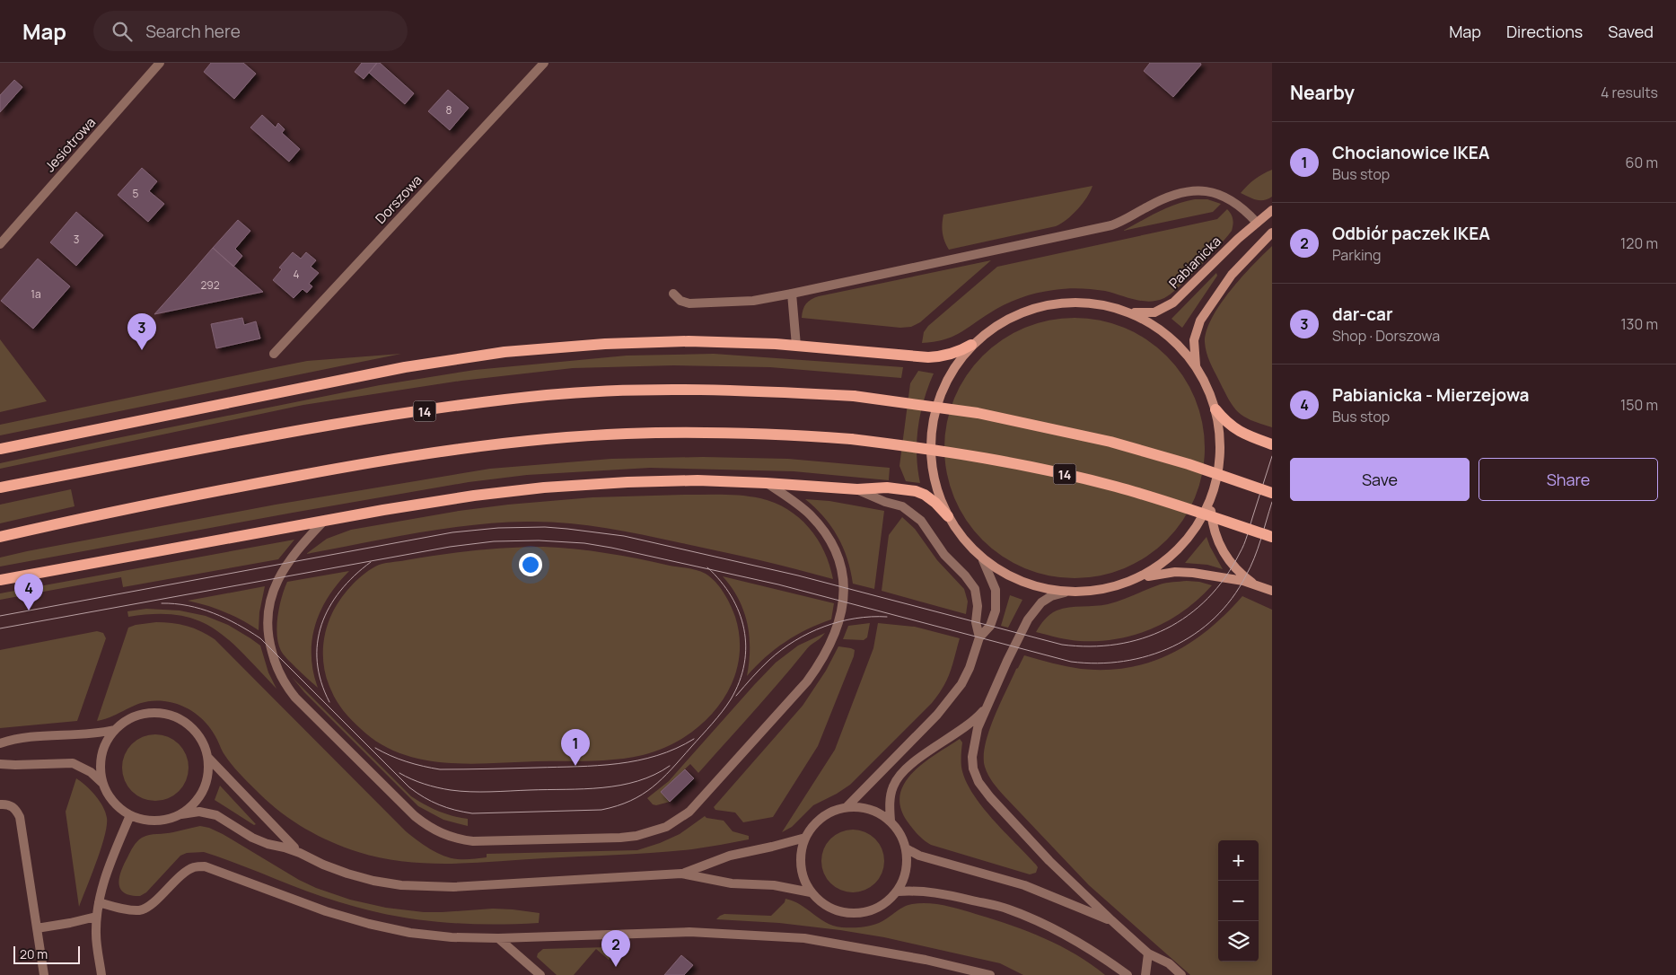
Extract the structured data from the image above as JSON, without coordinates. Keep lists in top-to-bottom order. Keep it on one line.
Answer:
{"streets":{"main road":["Pabianicka","14"],"street":["Jesiotrowa","Dorszowa"]},"house_numbers":["8","5","3","4","292","1a"],"scale_bar":"20 m","page":{"header":"Map","search":"Search here","nav":["Map","Directions","Saved"],"heading":["Nearby","4 results"],"list":[{"mark":"1","name":"Chocianowice IKEA","note":"Bus stop","value":"60 m"},{"mark":"2","name":"Odbiór paczek IKEA","note":"Parking","value":"120 m"},{"mark":"3","name":"dar-car","note":"Shop · Dorszowa","value":"130 m"},{"mark":"4","name":"Pabianicka - Mierzejowa","note":"Bus stop","value":"150 m"}],"pins":["3","4","1","2"],"buttons":["Save","Share"],"map_buttons":["+","−"],"scale":"20 m"}}
